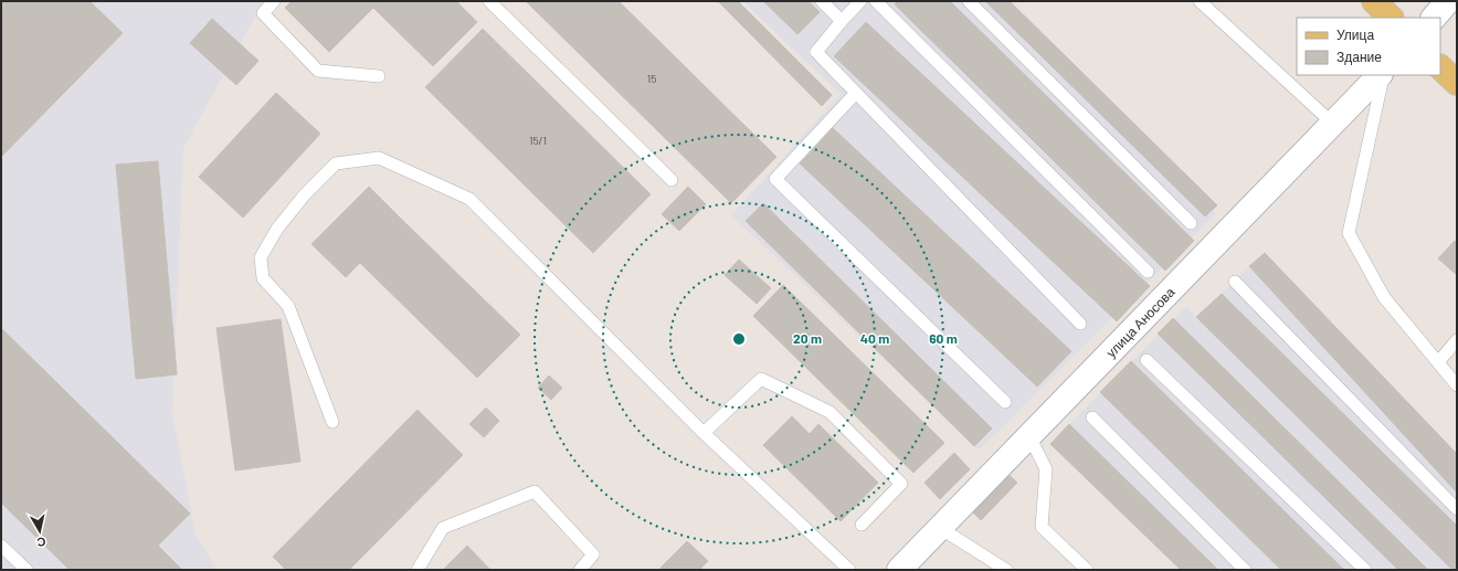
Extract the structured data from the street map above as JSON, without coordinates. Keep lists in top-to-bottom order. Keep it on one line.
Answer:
{"streets":{"street":["улица Аносова"]},"house_numbers":["15","15/1"],"legend":["Улица","Здание"],"north":"bottom","rings":["20 m","40 m","60 m"]}
